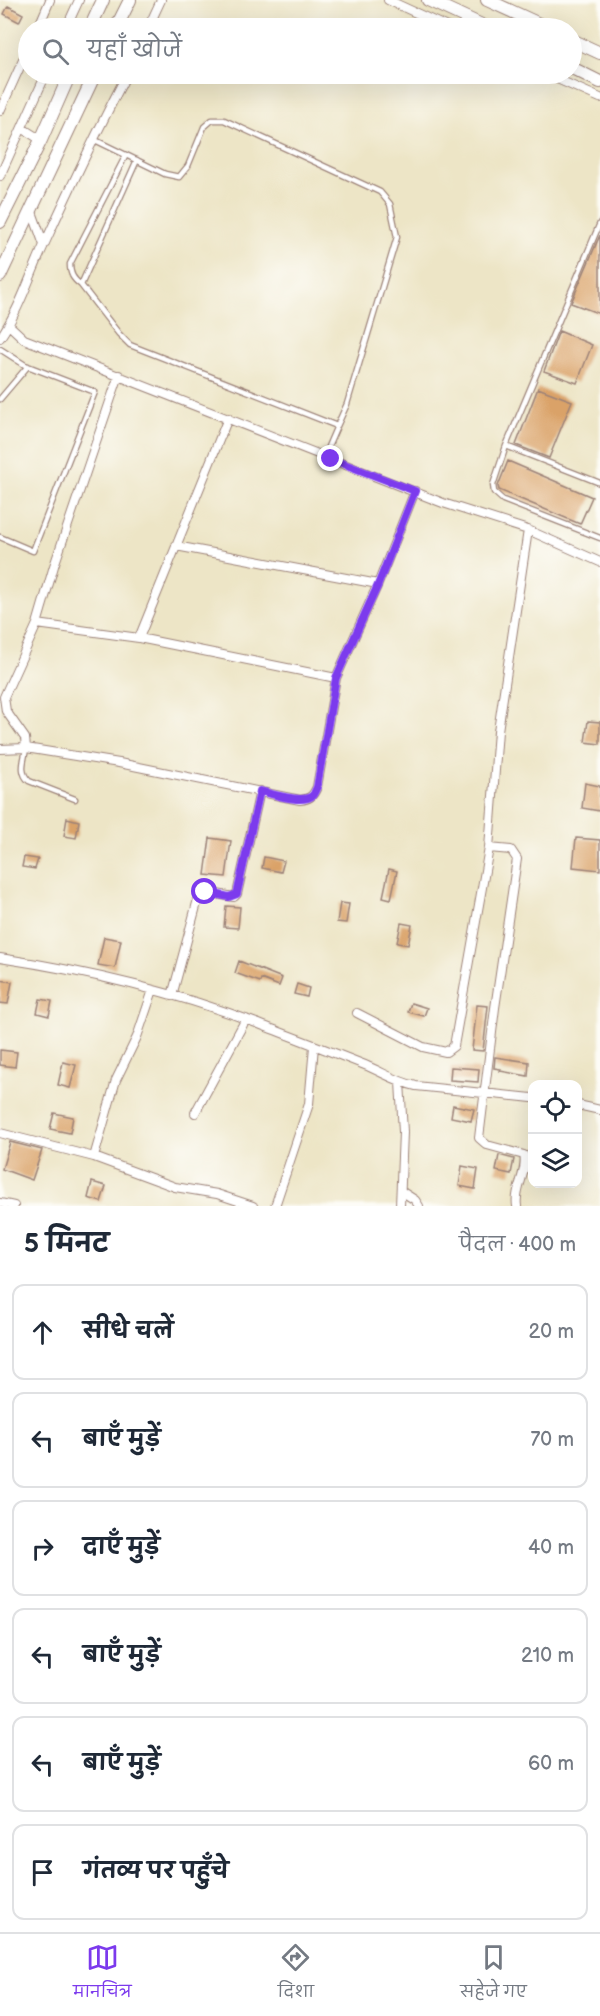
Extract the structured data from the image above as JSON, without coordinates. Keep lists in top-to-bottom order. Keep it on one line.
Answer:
{"page":{"search":"यहाँ खोजें","heading":["5 मिनट","पैदल · 400 m"],"list":[["सीधे चलें","20 m"],["बाएँ मुड़ें","70 m"],["दाएँ मुड़ें","40 m"],["बाएँ मुड़ें","210 m"],["बाएँ मुड़ें","60 m"],"गंतव्य पर पहुँचे"],"nav":["मानचित्र","दिशा","सहेजे गए"]}}
